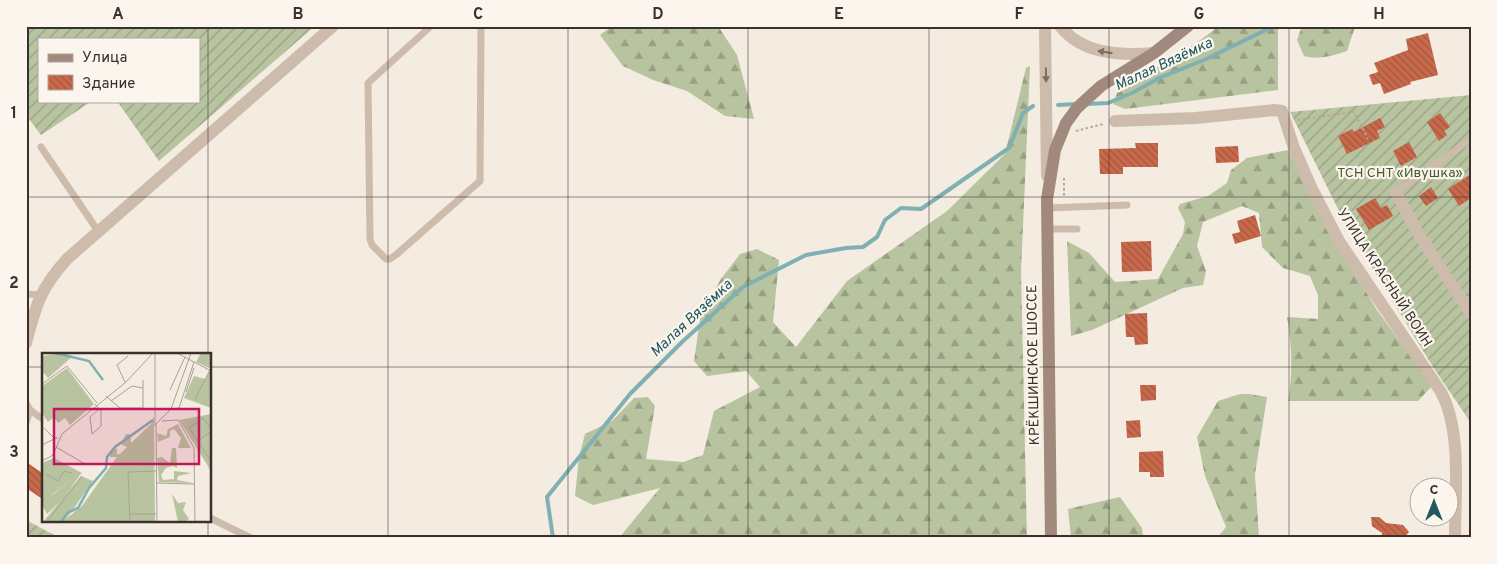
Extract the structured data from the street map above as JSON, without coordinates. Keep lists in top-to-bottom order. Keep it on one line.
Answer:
{"streets":{"main road":["КРЁКШИНСКОЕ ШОССЕ"],"street":["УЛИЦА КРАСНЫЙ ВОИН"]},"water":["Малая Вязёмка"],"parks":["ТСН СНТ «Ивушка»"],"legend":["Улица","Здание"],"north":"top","grid":{"columns":["A","B","C","D","E","F","G","H"],"rows":["1","2","3"]}}
